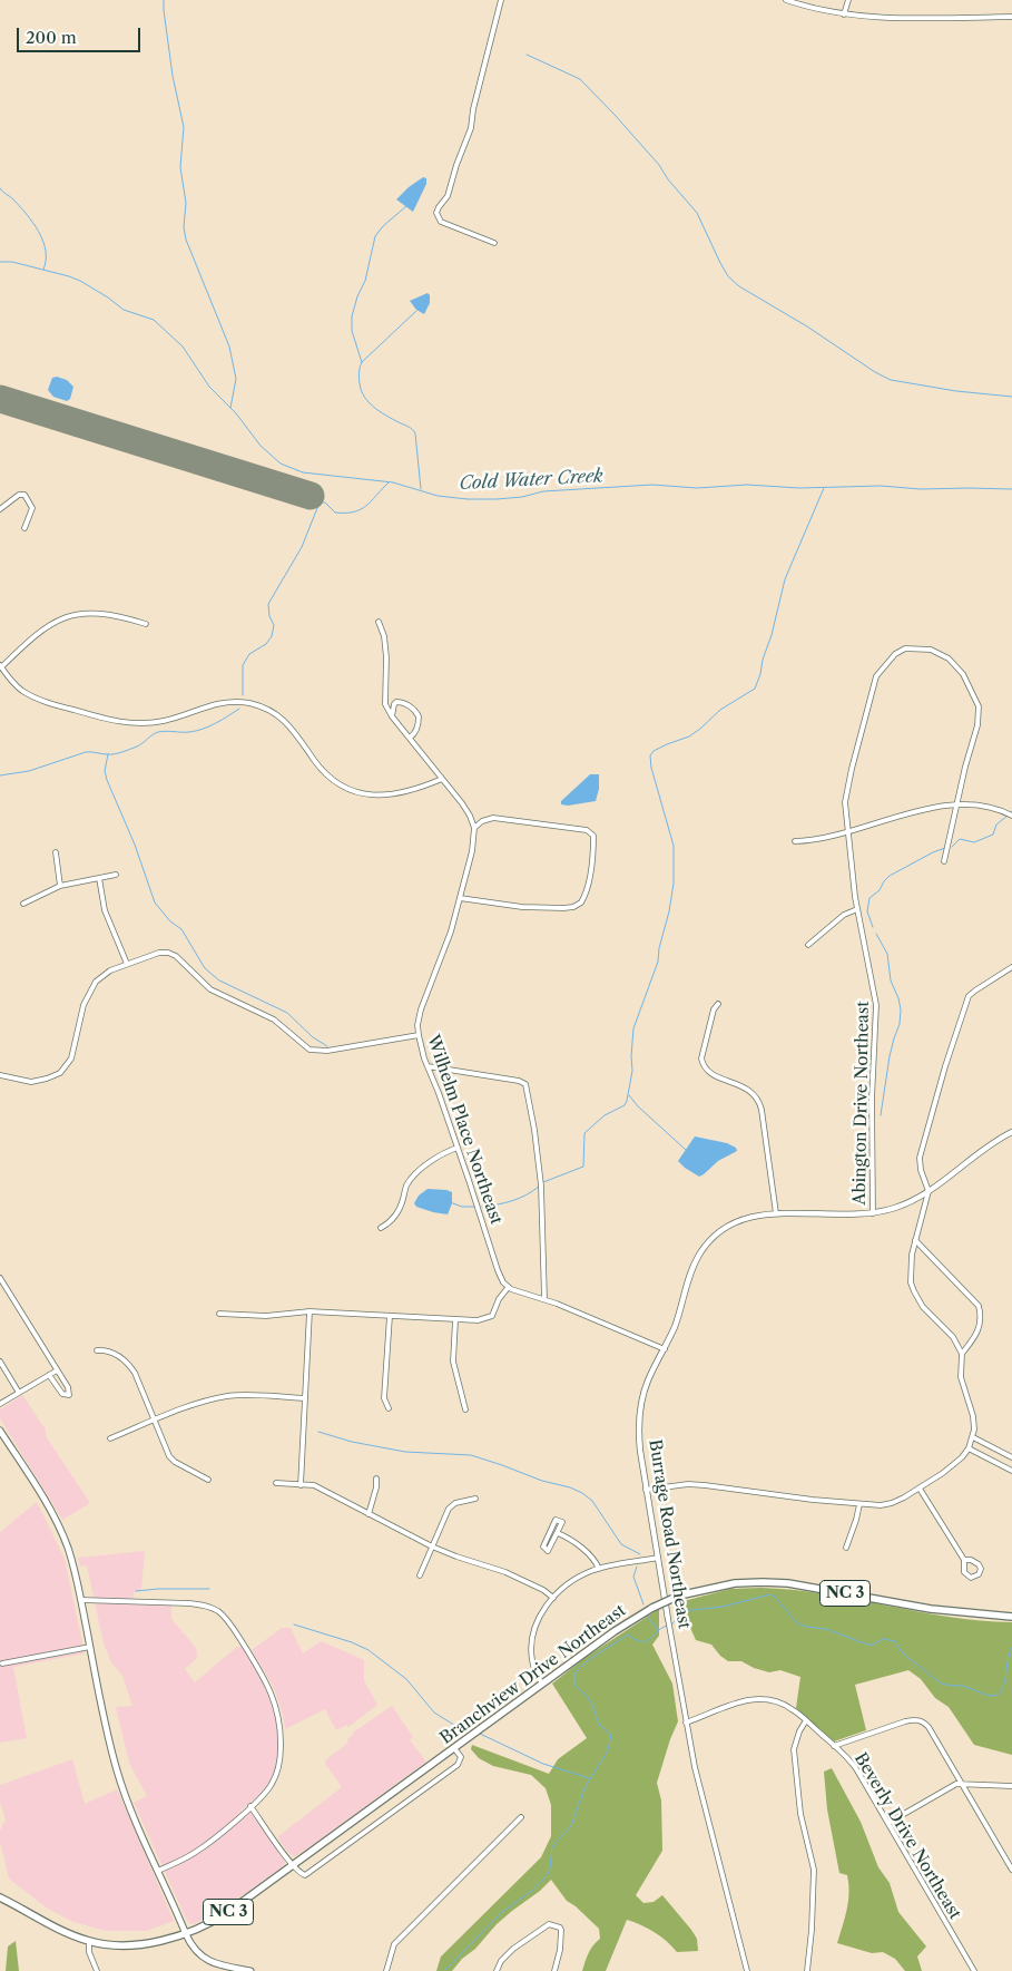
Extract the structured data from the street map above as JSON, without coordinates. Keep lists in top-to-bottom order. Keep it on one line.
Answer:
{"streets":{"main road":["NC 3","Branchview Drive Northeast"],"street":["Abington Drive Northeast","Wilhelm Place Northeast","Burrage Road Northeast","Beverly Drive Northeast"]},"crossings":[["Abington Drive Northeast","Burrage Road Northeast"],["Burrage Road Northeast","Beverly Drive Northeast"],["NC 3","Branchview Drive Northeast"]],"water":["Cold Water Creek"],"scale_bar":"200 m"}
